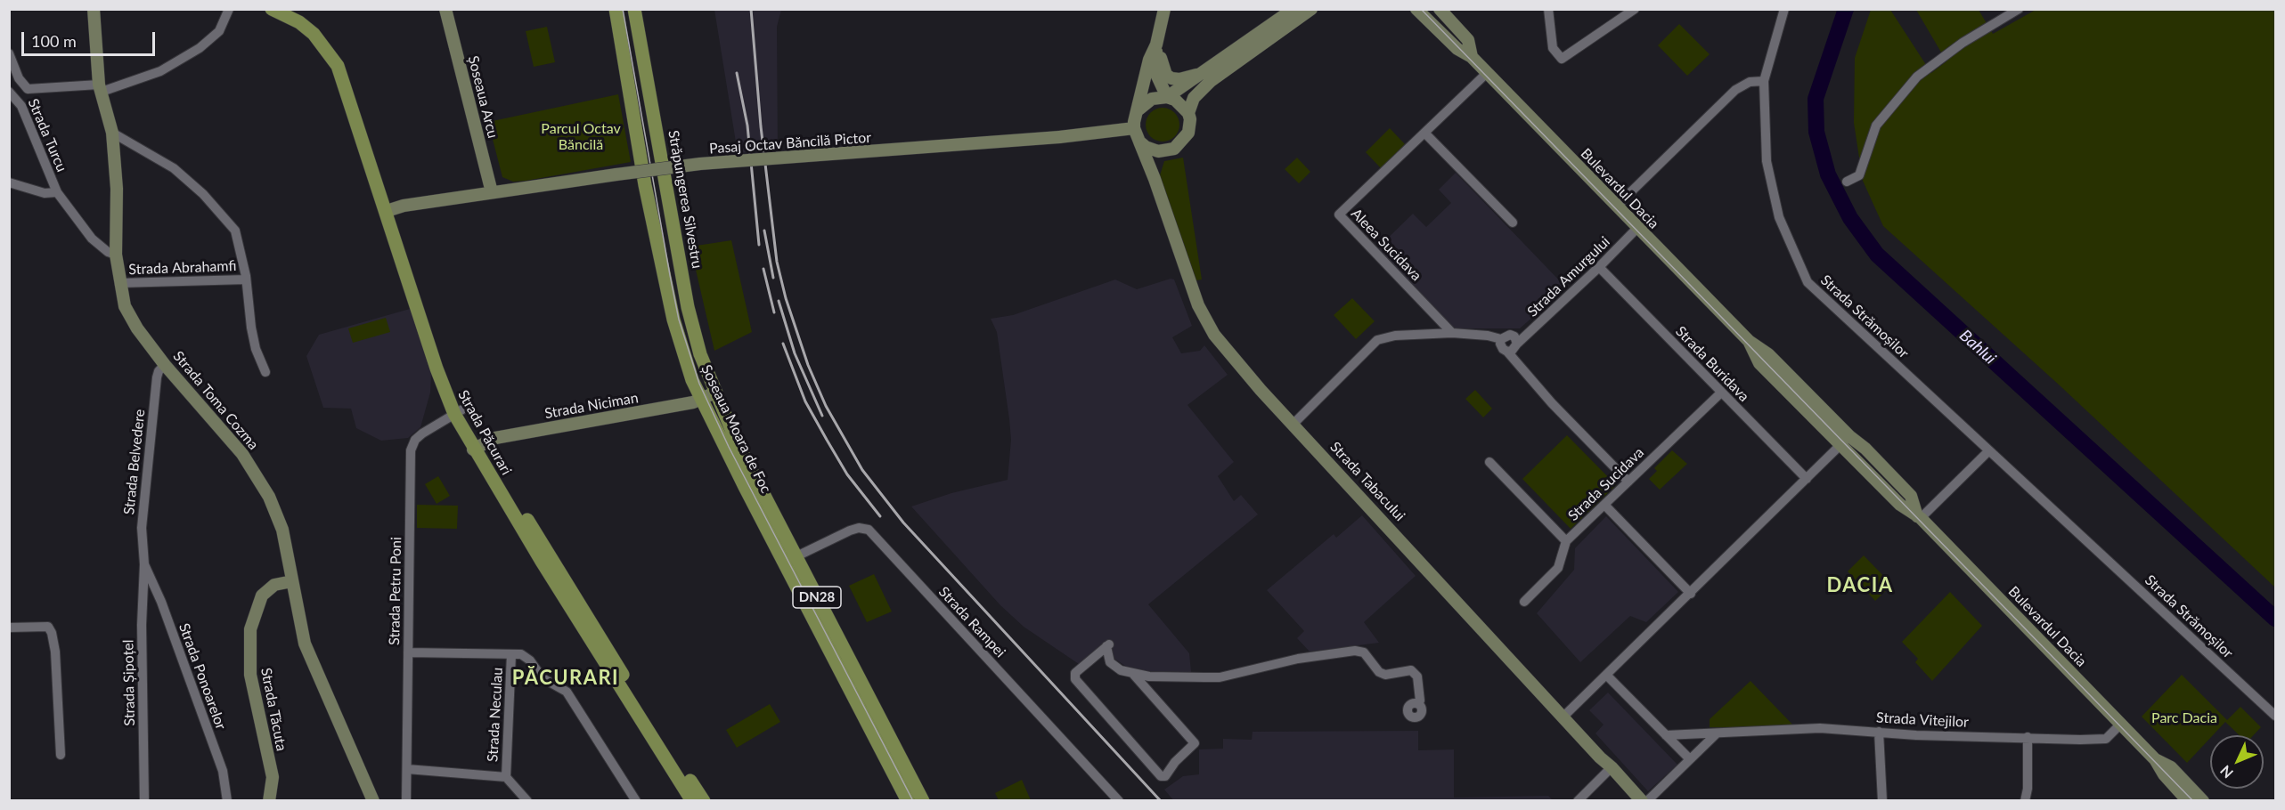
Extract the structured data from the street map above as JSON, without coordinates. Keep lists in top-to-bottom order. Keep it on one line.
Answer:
{"streets":{"main road":["Străpungerea Silvestru","Șoseaua Moara de Foc","Strada Păcurari","DN28"],"street":["Șoseaua Arcu","Strada Turcu","Pasaj Octav Băncilă Pictor","Bulevardul Dacia","Aleea Sucidava","Strada Abrahamfi","Strada Amurgului","Strada Strămoșilor","Strada Buridava","Strada Toma Cozma","Strada Niciman","Strada Belvedere","Strada Tabacului","Strada Sucidava","Strada Petru Poni","Strada Rampei","Strada Ponoarelor","Strada Șipoțel","Strada Tăcuta","Strada Neculau","Strada Vitejilor"]},"crossings":[["Șoseaua Arcu","Pasaj Octav Băncilă Pictor"],["Strada Turcu","Strada Toma Cozma"],["Pasaj Octav Băncilă Pictor","Strada Păcurari"],["Pasaj Octav Băncilă Pictor","Strada Tabacului"],["Bulevardul Dacia","Aleea Sucidava"],["Bulevardul Dacia","Strada Amurgului"],["Bulevardul Dacia","Strada Vitejilor"],["Străpungerea Silvestru","Strada Niciman"],["Străpungerea Silvestru","Șoseaua Moara de Foc"],["Strada Abrahamfi","Strada Toma Cozma"],["Strada Amurgului","Strada Buridava"],["Strada Buridava","Strada Sucidava"],["Strada Toma Cozma","Strada Belvedere"],["Strada Toma Cozma","Strada Tăcuta"],["Strada Niciman","Șoseaua Moara de Foc"],["Strada Niciman","Strada Păcurari"],["Șoseaua Moara de Foc","Strada Rampei"],["Strada Păcurari","Strada Petru Poni"],["Strada Belvedere","Strada Ponoarelor"],["Strada Belvedere","Strada Șipoțel"],["Strada Petru Poni","Strada Neculau"],["Strada Ponoarelor","Strada Șipoțel"]],"districts":["DACIA","PĂCURARI"],"water":["Bahlui"],"parks":["Parcul Octav Băncilă","Parc Dacia"],"scale_bar":"100 m","north":"bottom left"}
